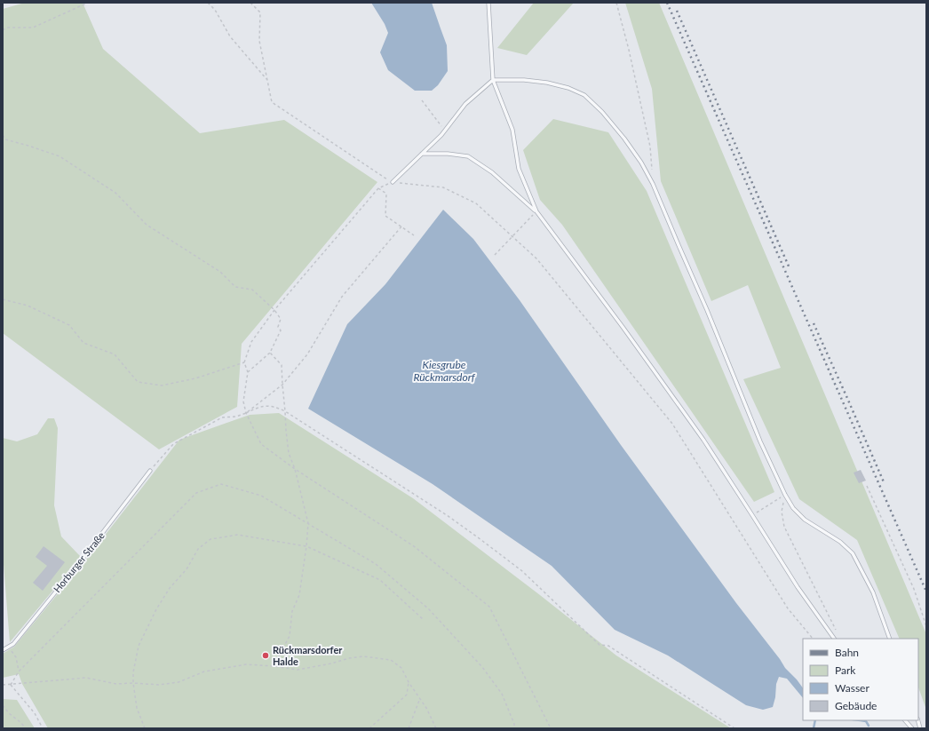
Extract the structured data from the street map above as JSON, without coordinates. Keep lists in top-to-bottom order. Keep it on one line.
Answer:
{"streets":{"lane":["Horburger Straße"]},"water":["Kiesgrube Rückmarsdorf"],"places":["Rückmarsdorfer Halde"],"legend":["Bahn","Park","Wasser","Gebäude"]}
